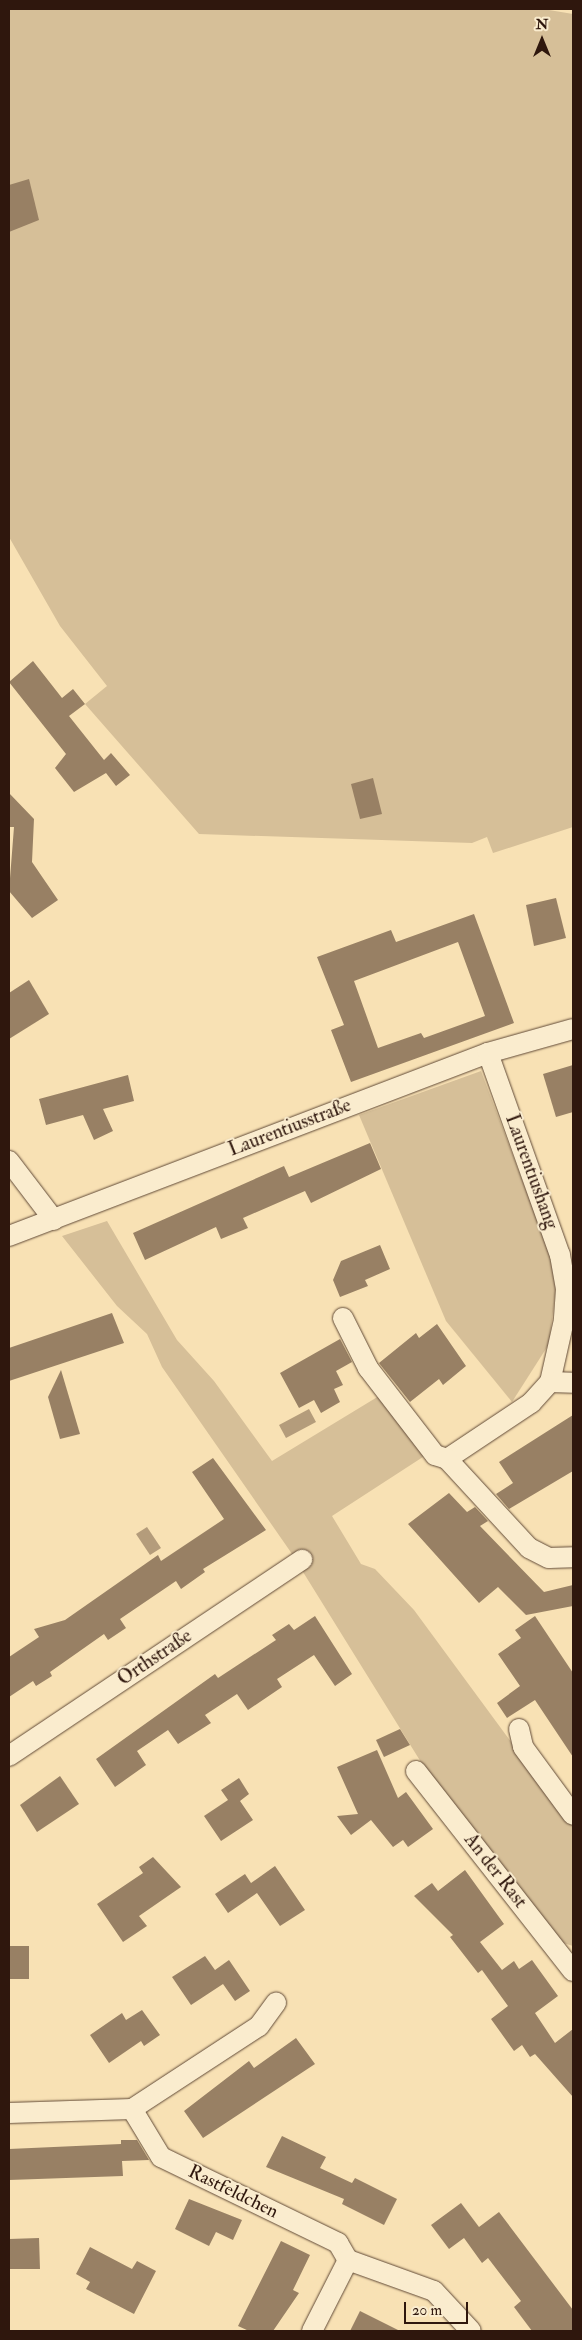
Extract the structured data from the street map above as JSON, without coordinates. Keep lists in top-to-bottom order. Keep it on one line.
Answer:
{"streets":{"street":["Laurentiusstraße","Laurentiushang","Orthstraße","An der Rast","Rastfeldchen"]},"crossings":[["Laurentiusstraße","Laurentiushang"]],"scale_bar":"20 m","north":"top"}
